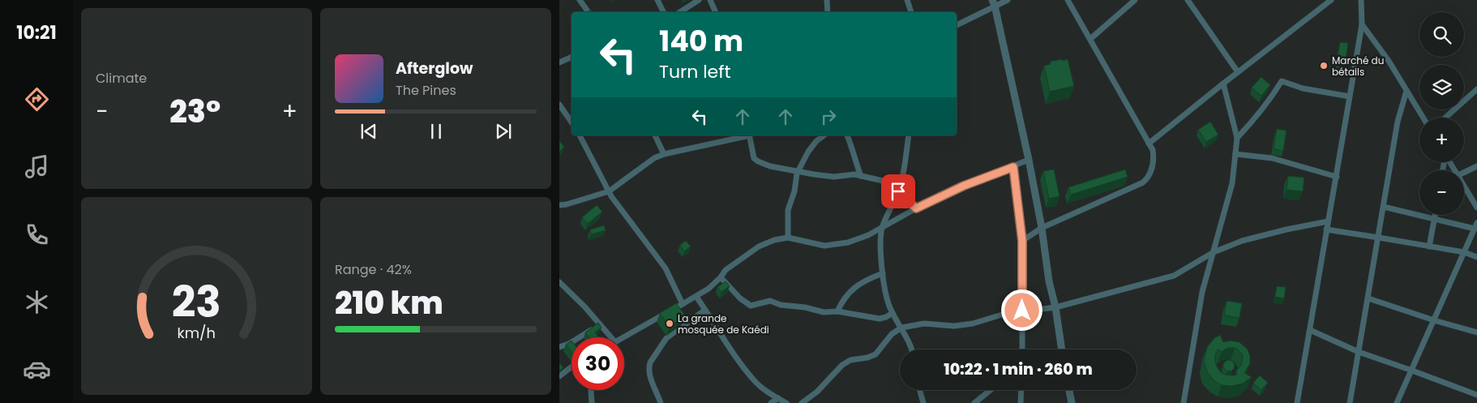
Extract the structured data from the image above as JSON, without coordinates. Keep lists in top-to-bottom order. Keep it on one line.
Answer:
{"places":["Marché du bétails","La grande mosquée de Kaédi"],"page":{"tabs":"10:21","tile":["Climate",["Range · 42%","210 km"]],"map_buttons":["+","−"],"turn":["140 m","Turn left"],"song":["Afterglow","The Pines"],"heat":["−","23°","+"],"limit":"30","trip":"10:22 · 1 min · 260 m","gauge":["23","km/h"]}}
